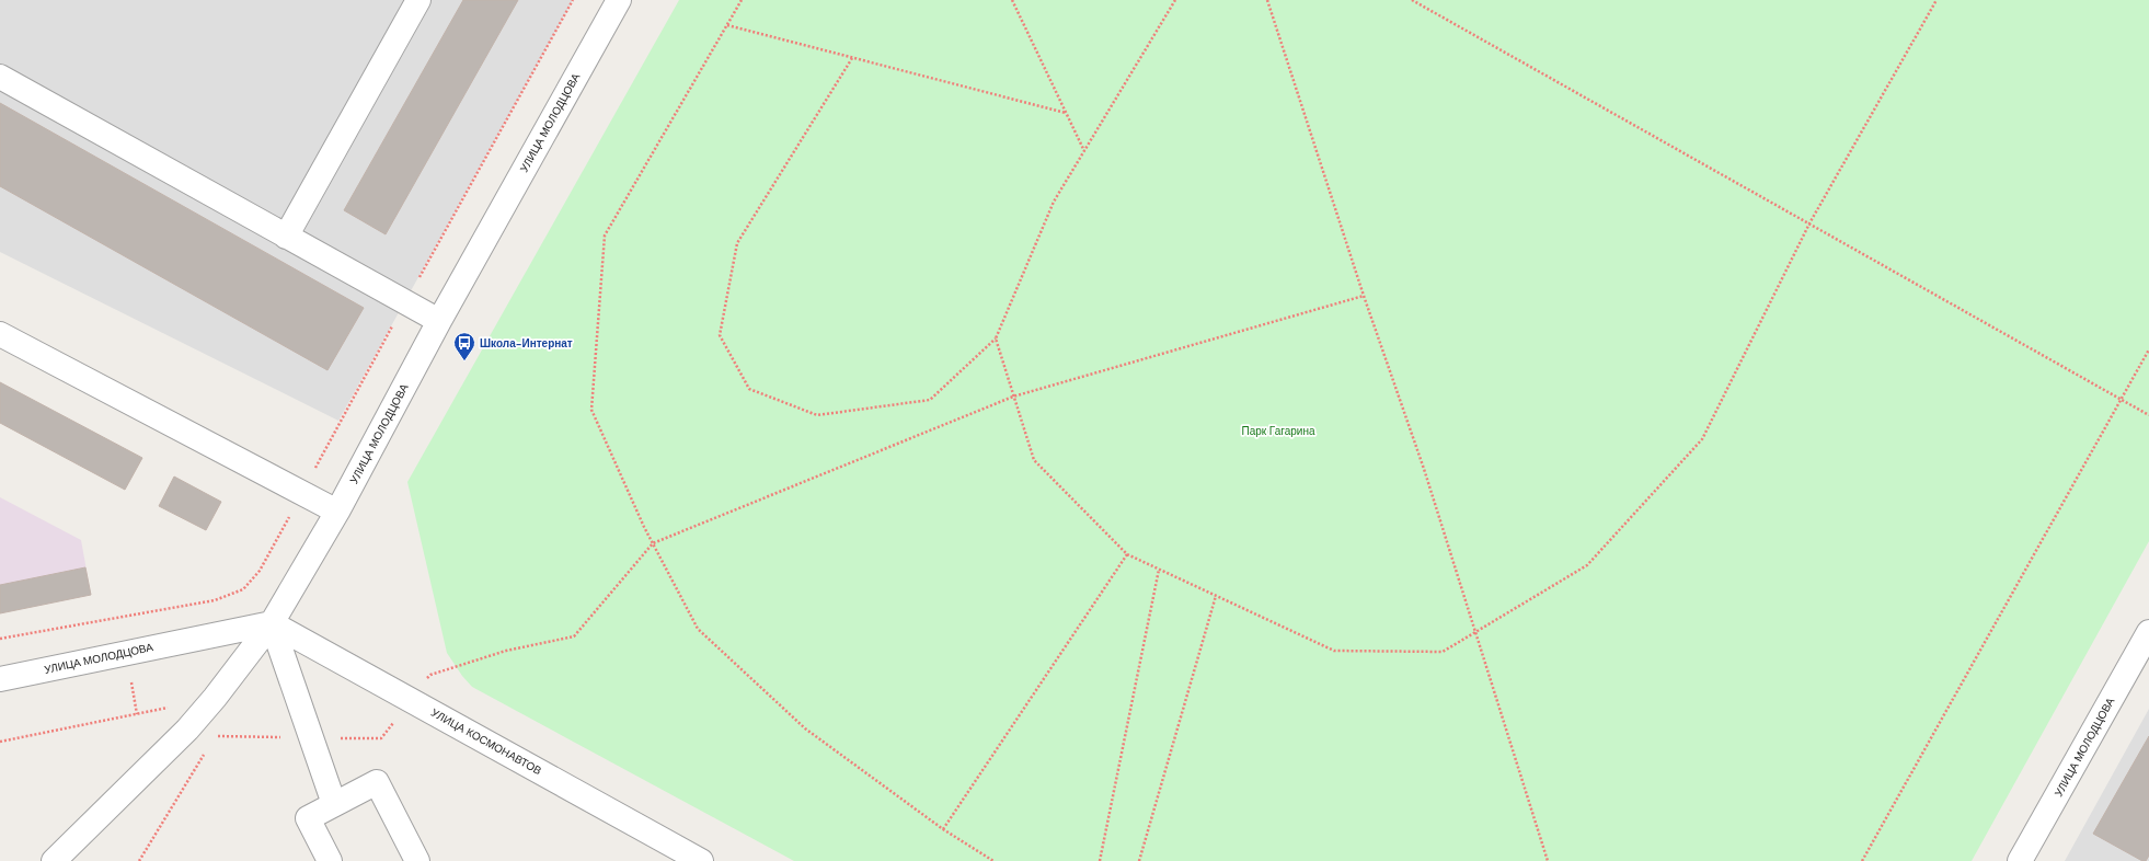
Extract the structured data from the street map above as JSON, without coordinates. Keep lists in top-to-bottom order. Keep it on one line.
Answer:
{"streets":{"street":["УЛИЦА МОЛОДЦОВА","УЛИЦА КОСМОНАВТОВ"]},"crossings":[["УЛИЦА МОЛОДЦОВА","УЛИЦА КОСМОНАВТОВ"]],"parks":["Парк Гагарина"],"places":{"bus stop":["Школа-Интернат"]}}
